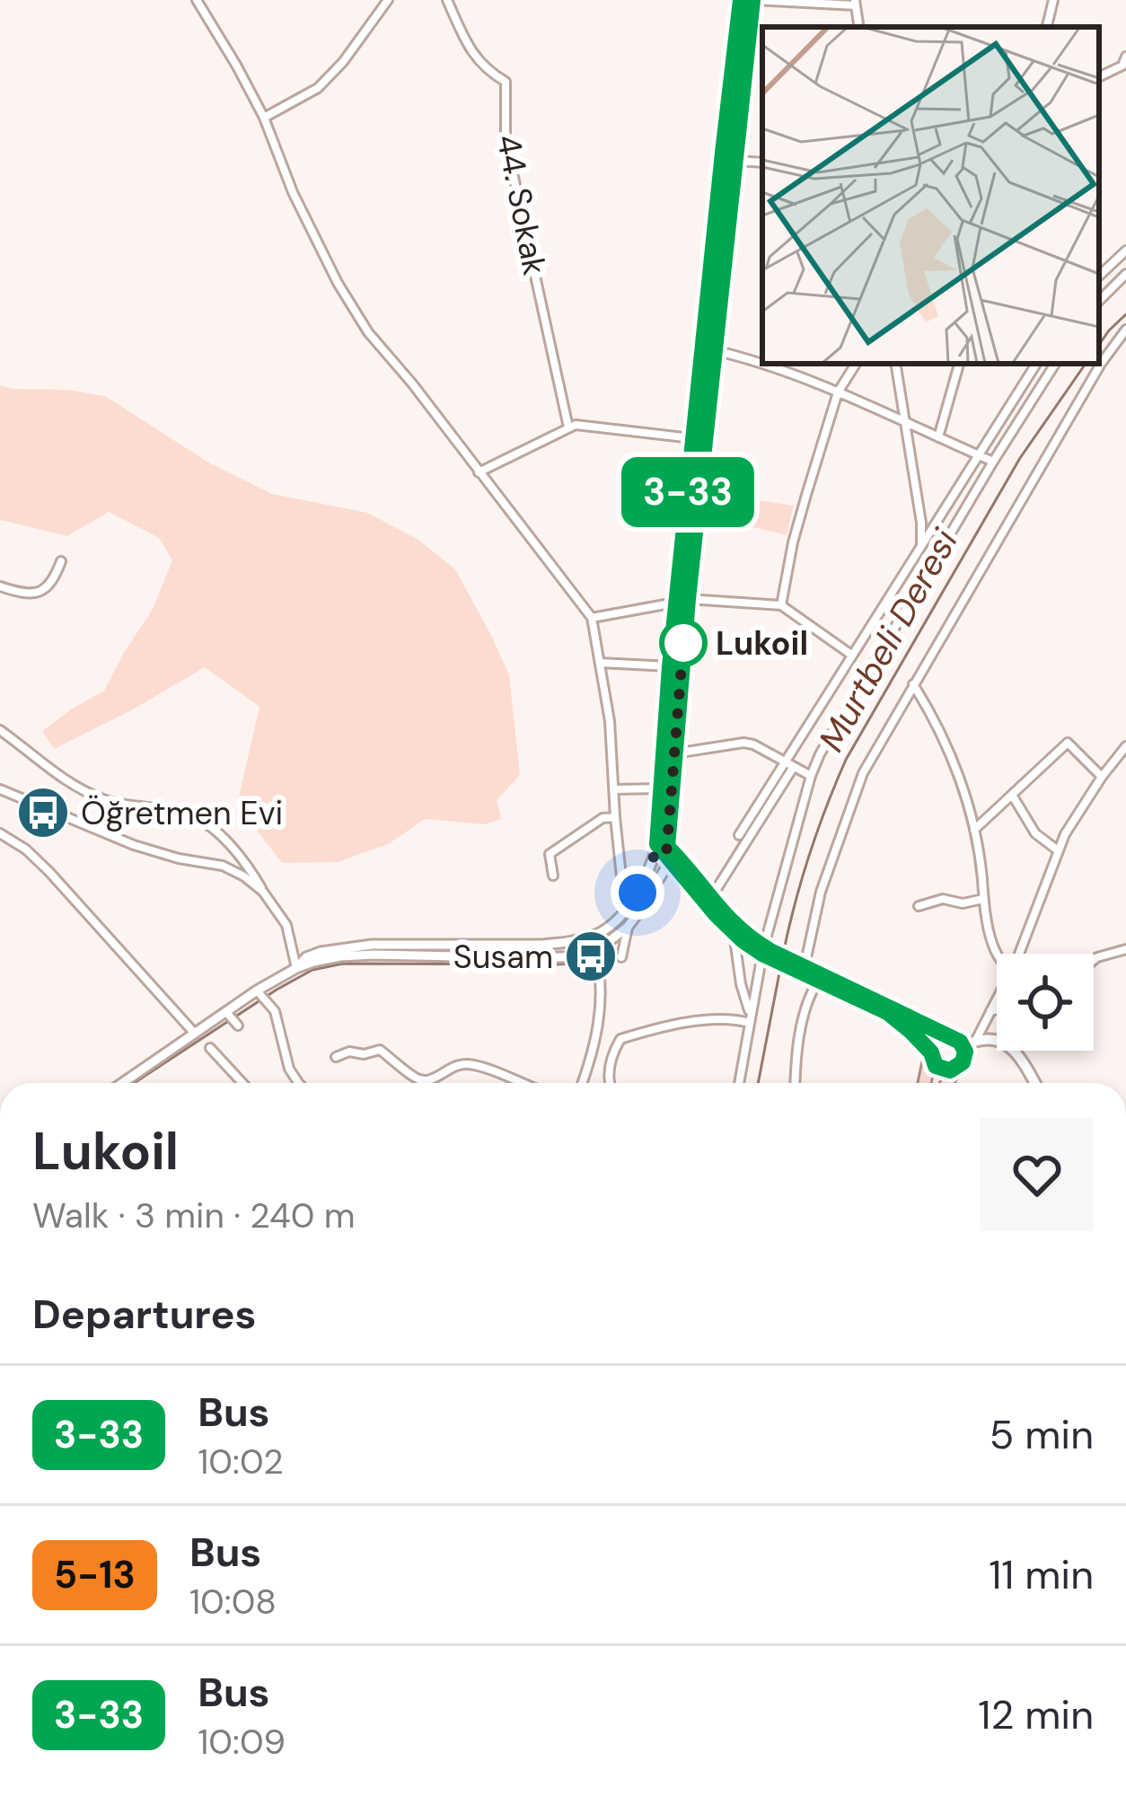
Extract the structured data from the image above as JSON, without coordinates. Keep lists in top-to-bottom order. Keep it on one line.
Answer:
{"streets":{"street":["44. Sokak"]},"water":["Murtbeli Deresi"],"places":{"other":["Lukoil"],"bus stop":["Öğretmen Evi","Susam"]},"lines":["bus line 3-33"],"page":{"on_map":"3-33","heading":[["Lukoil","Walk · 3 min · 240 m"],"Departures"],"list":[{"mark":"3-33","name":"Bus","note":"10:02","value":"5 min"},{"mark":"5-13","name":"Bus","note":"10:08","value":"11 min"},{"mark":"3-33","name":"Bus","note":"10:09","value":"12 min"}]}}
